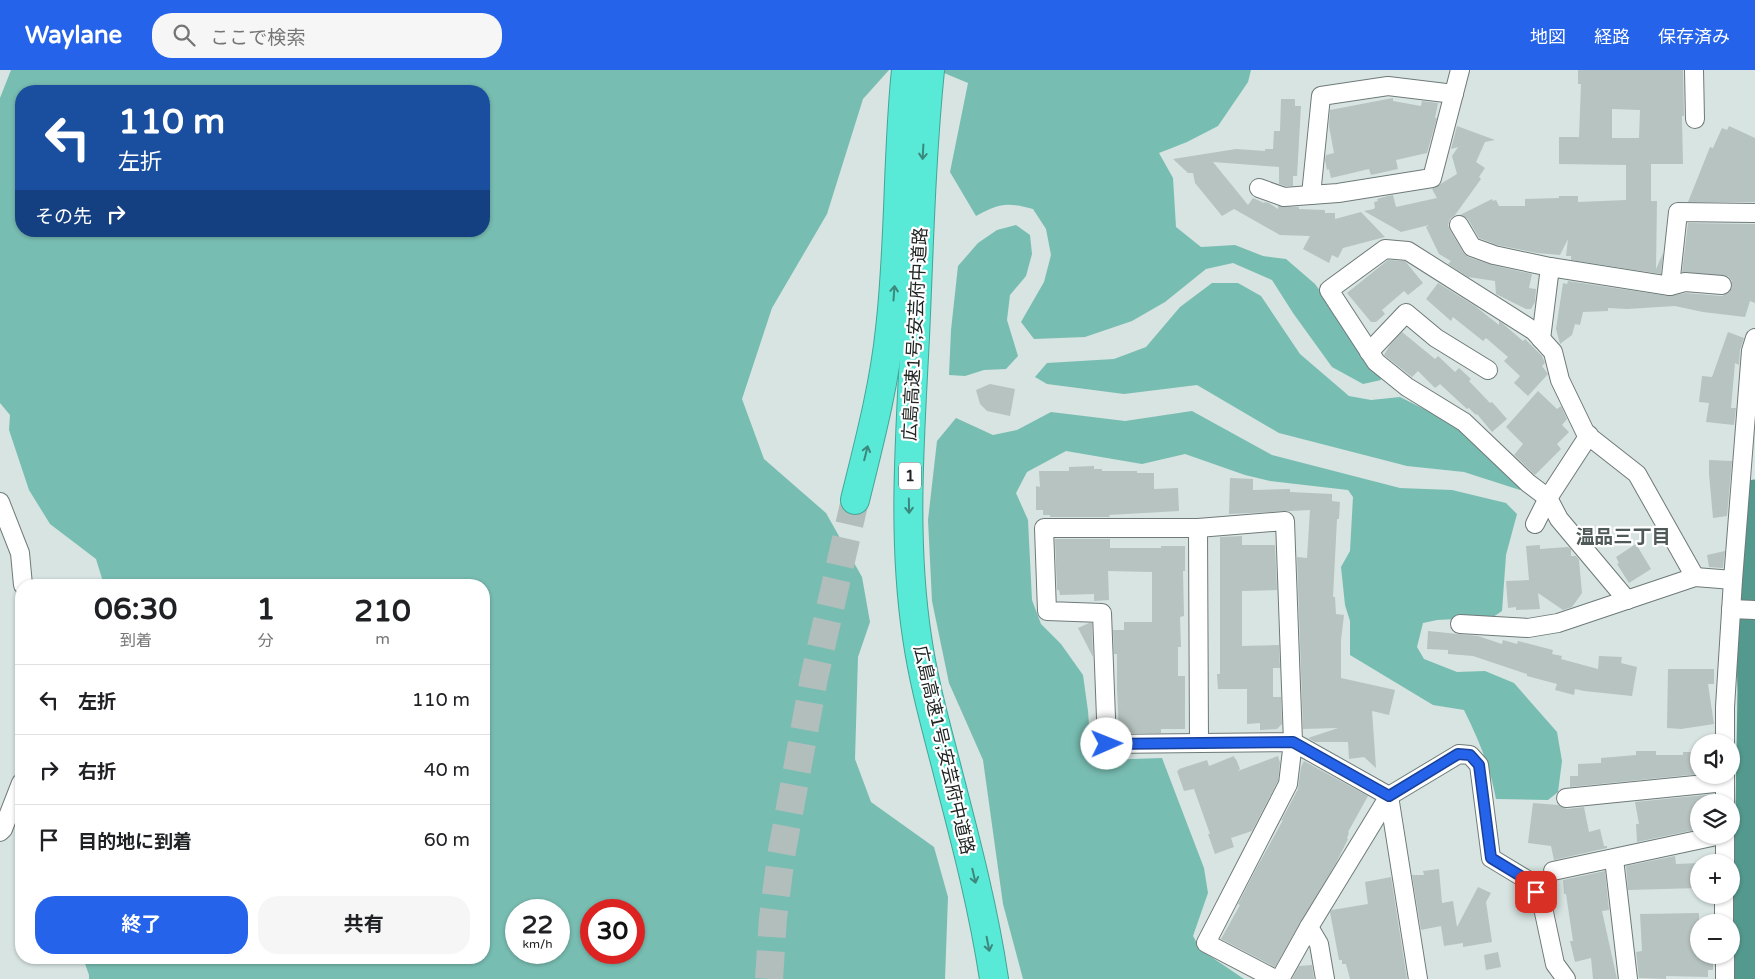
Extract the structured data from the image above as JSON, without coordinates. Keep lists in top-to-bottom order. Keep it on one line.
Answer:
{"streets":{"highway":["広島高速1号;安芸府中道路","1"]},"districts":["温品三丁目"],"page":{"header":"Waylane","search":"ここで検索","nav":["地図","経路","保存済み"],"turn":["110 m","左折"],"then":"その先","eta":["06:30","到着","1","分","210","m"],"list":[{"name":"左折","value":"110 m"},{"name":"右折","value":"40 m"},{"name":"目的地に到着","value":"60 m"}],"map_buttons":["+","−"],"buttons":["終了","共有"],"speed":"22 km/h","limit":"30"}}
